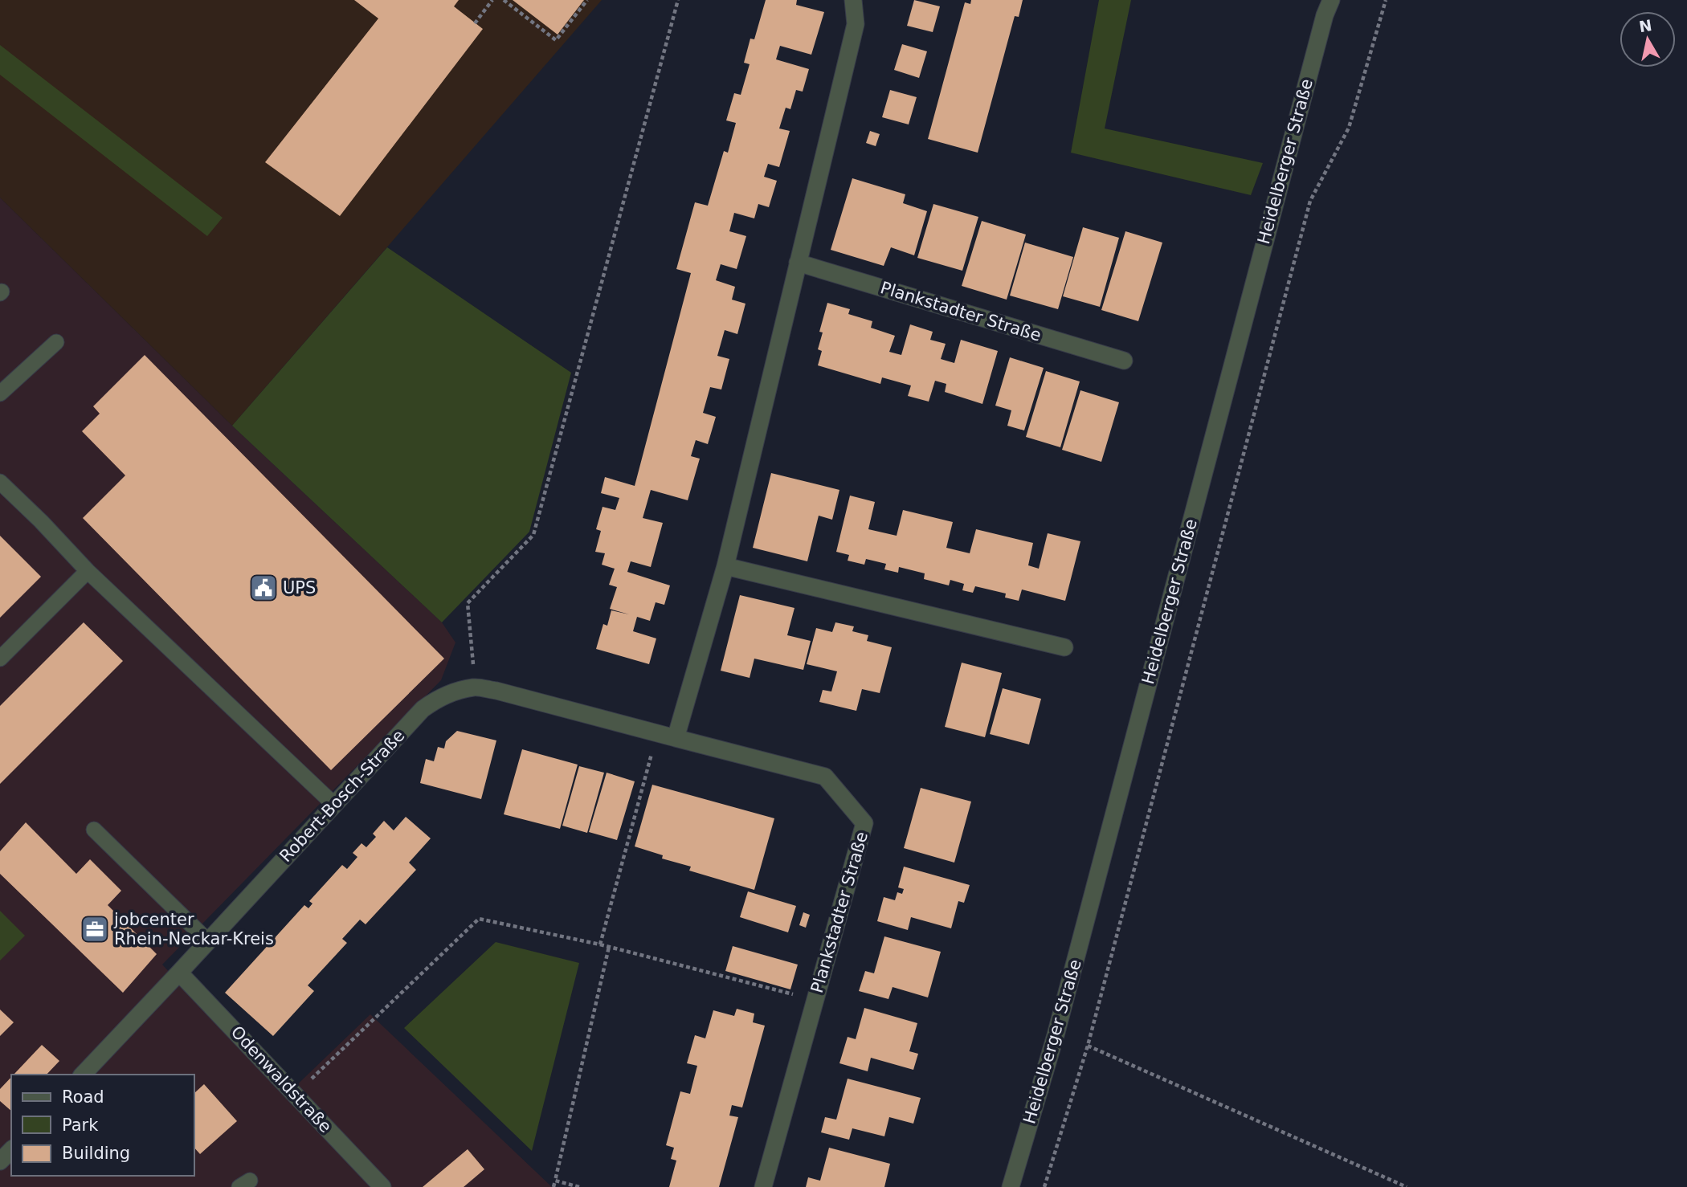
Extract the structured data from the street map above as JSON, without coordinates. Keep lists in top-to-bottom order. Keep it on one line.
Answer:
{"streets":{"street":["Heidelberger Straße","Plankstadter Straße","Robert-Bosch-Straße","Odenwaldstraße"]},"crossings":[["Plankstadter Straße","Robert-Bosch-Straße"],["Robert-Bosch-Straße","Odenwaldstraße"]],"places":{"public building":["UPS"],"office":["jobcenter Rhein-Neckar-Kreis"]},"legend":["Road","Park","Building"],"north":"top"}
